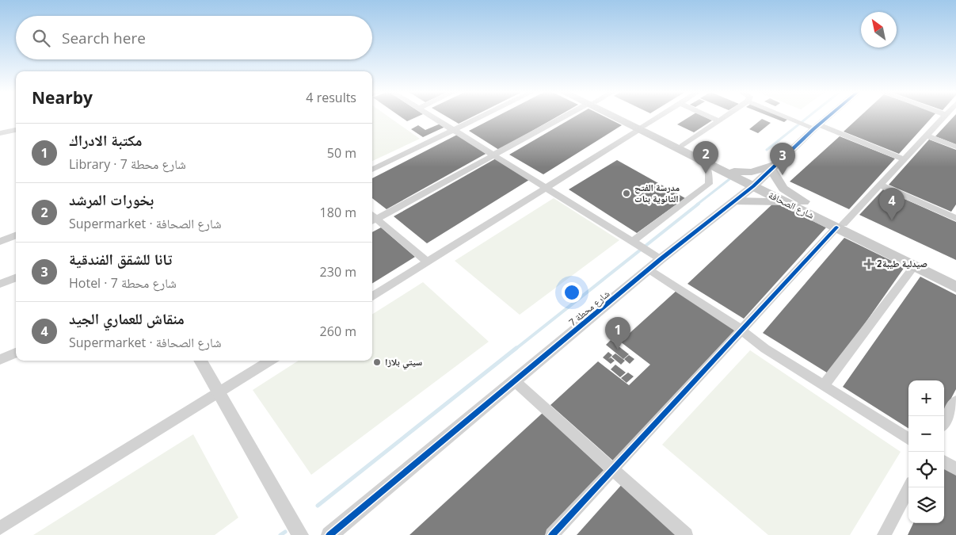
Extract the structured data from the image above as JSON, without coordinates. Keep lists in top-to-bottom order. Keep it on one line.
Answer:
{"streets":{"main road":["شارع الصحافة"],"street":["شارع محطة 7"]},"crossings":[["شارع الصحافة","شارع محطة 7"]],"places":{"other":["مدرسة الفتح الثانوية بنات","سيتي بلازا"],"health":["صيدلية طيبة2"]},"north":"top left","page":{"search":"Search here","heading":["Nearby","4 results"],"list":[{"mark":"1","name":"مكتبة الادراك","note":"Library · شارع محطة 7","value":"50 m"},{"mark":"2","name":"بخورات المرشد","note":"Supermarket · شارع الصحافة","value":"180 m"},{"mark":"3","name":"تانا للشقق الفندقية","note":"Hotel · شارع محطة 7","value":"230 m"},{"mark":"4","name":"منقاش للعماري الجيد","note":"Supermarket · شارع الصحافة","value":"260 m"}],"pins":["2","3","4","1"],"map_buttons":["+","−"]}}
